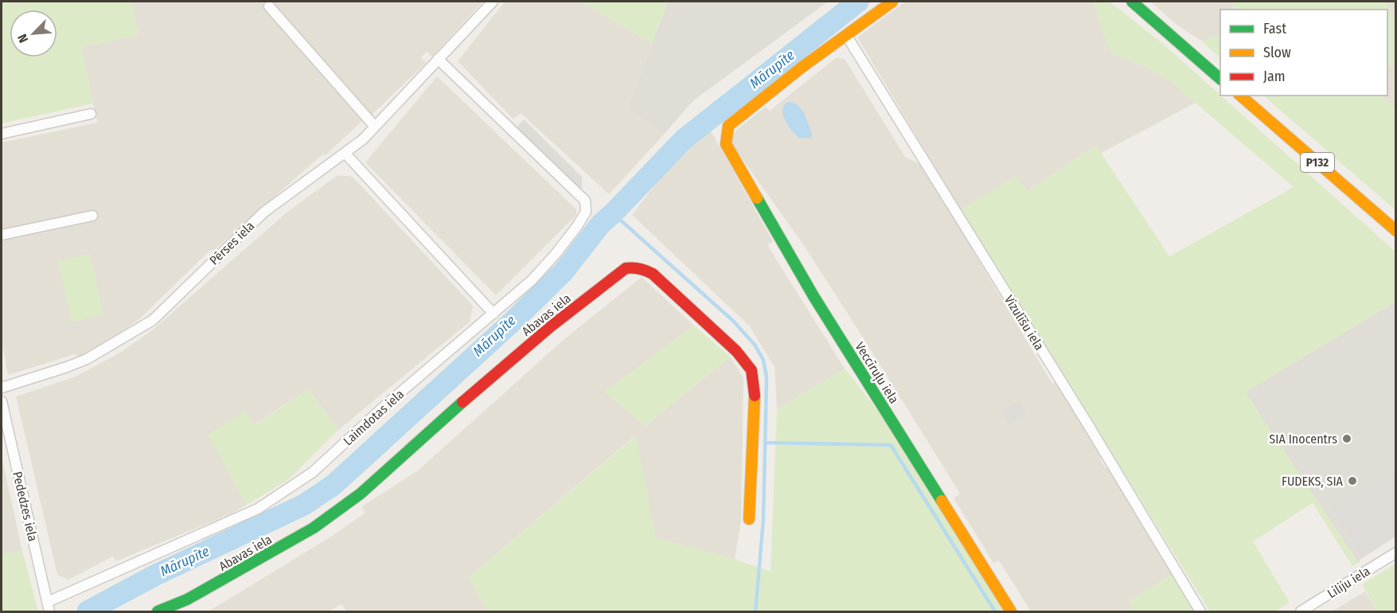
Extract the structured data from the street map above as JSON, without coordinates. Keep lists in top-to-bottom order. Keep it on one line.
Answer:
{"streets":{"street":["P132","Pērses iela","Abavas iela","Vizulīšu iela","Veccīruļu iela","Laimdotas iela","Pededzes iela","Liliju iela"]},"crossings":[["Vizulīšu iela","Veccīruļu iela"],["Laimdotas iela","Pededzes iela"]],"water":["Mārupīte"],"places":["SIA Inocentrs","FUDEKS, SIA"],"legend":["Fast","Slow","Jam"],"north":"bottom left"}
